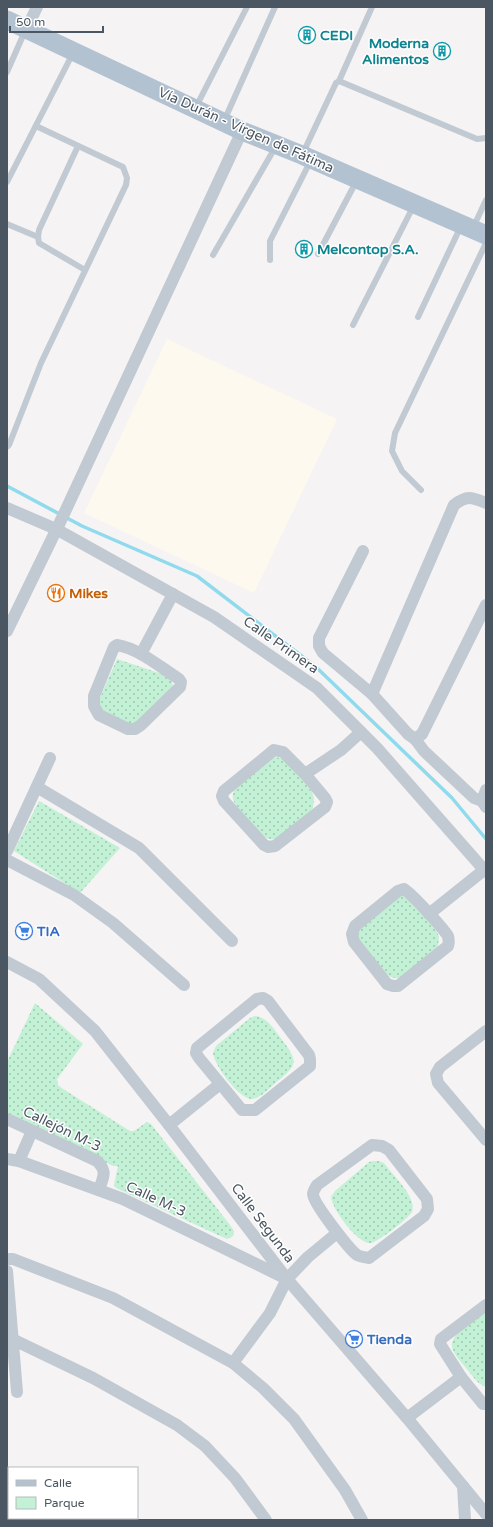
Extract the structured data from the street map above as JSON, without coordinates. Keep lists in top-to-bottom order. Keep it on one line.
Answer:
{"streets":{"main road":["Vía Durán - Vírgen de Fátima"],"street":["Calle Primera","Callejón M-3","Calle M-3","Calle Segunda"]},"crossings":[["Callejón M-3","Calle M-3"],["Calle M-3","Calle Segunda"]],"places":{"building":["CEDI","Moderna Alimentos","Melcontop S.A."],"restaurant":["Mikes"],"supermarket":["TIA","Tienda"]},"legend":["Calle","Parque"],"scale_bar":"50 m"}
